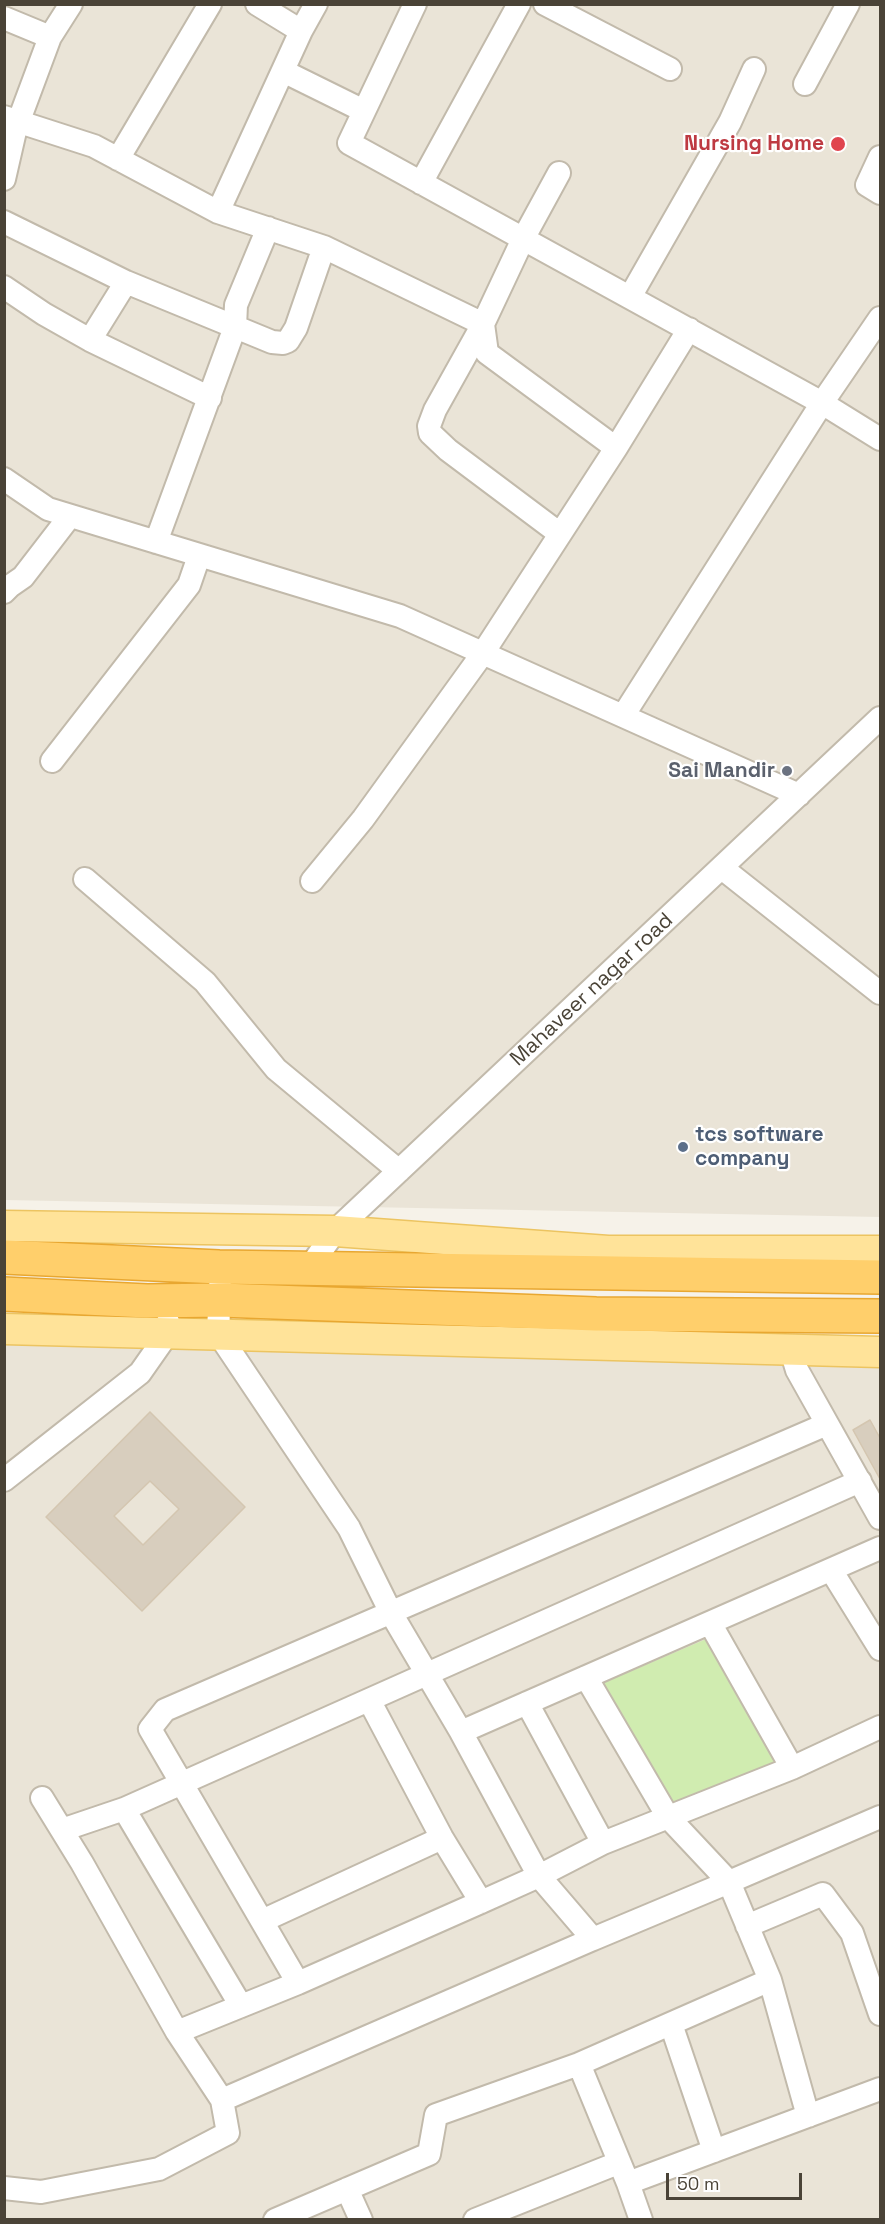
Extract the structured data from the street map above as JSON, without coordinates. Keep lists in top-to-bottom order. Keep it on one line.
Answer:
{"streets":{"street":["Mahaveer nagar road"]},"places":["Nursing Home","Sai Mandir","tcs software company"],"scale_bar":"50 m"}
